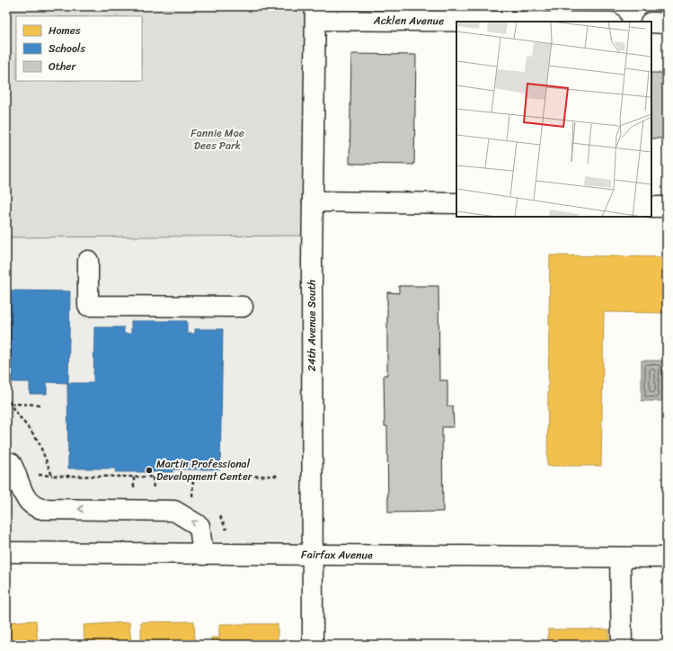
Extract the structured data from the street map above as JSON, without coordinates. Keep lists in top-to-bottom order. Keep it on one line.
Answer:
{"streets":{"street":["Acklen Avenue","24th Avenue South","Fairfax Avenue"]},"crossings":[["Acklen Avenue","24th Avenue South"],["24th Avenue South","Fairfax Avenue"]],"parks":["Fannie Mae Dees Park"],"places":["Martin Professional Development Center"],"legend":["Homes","Schools","Other"]}
